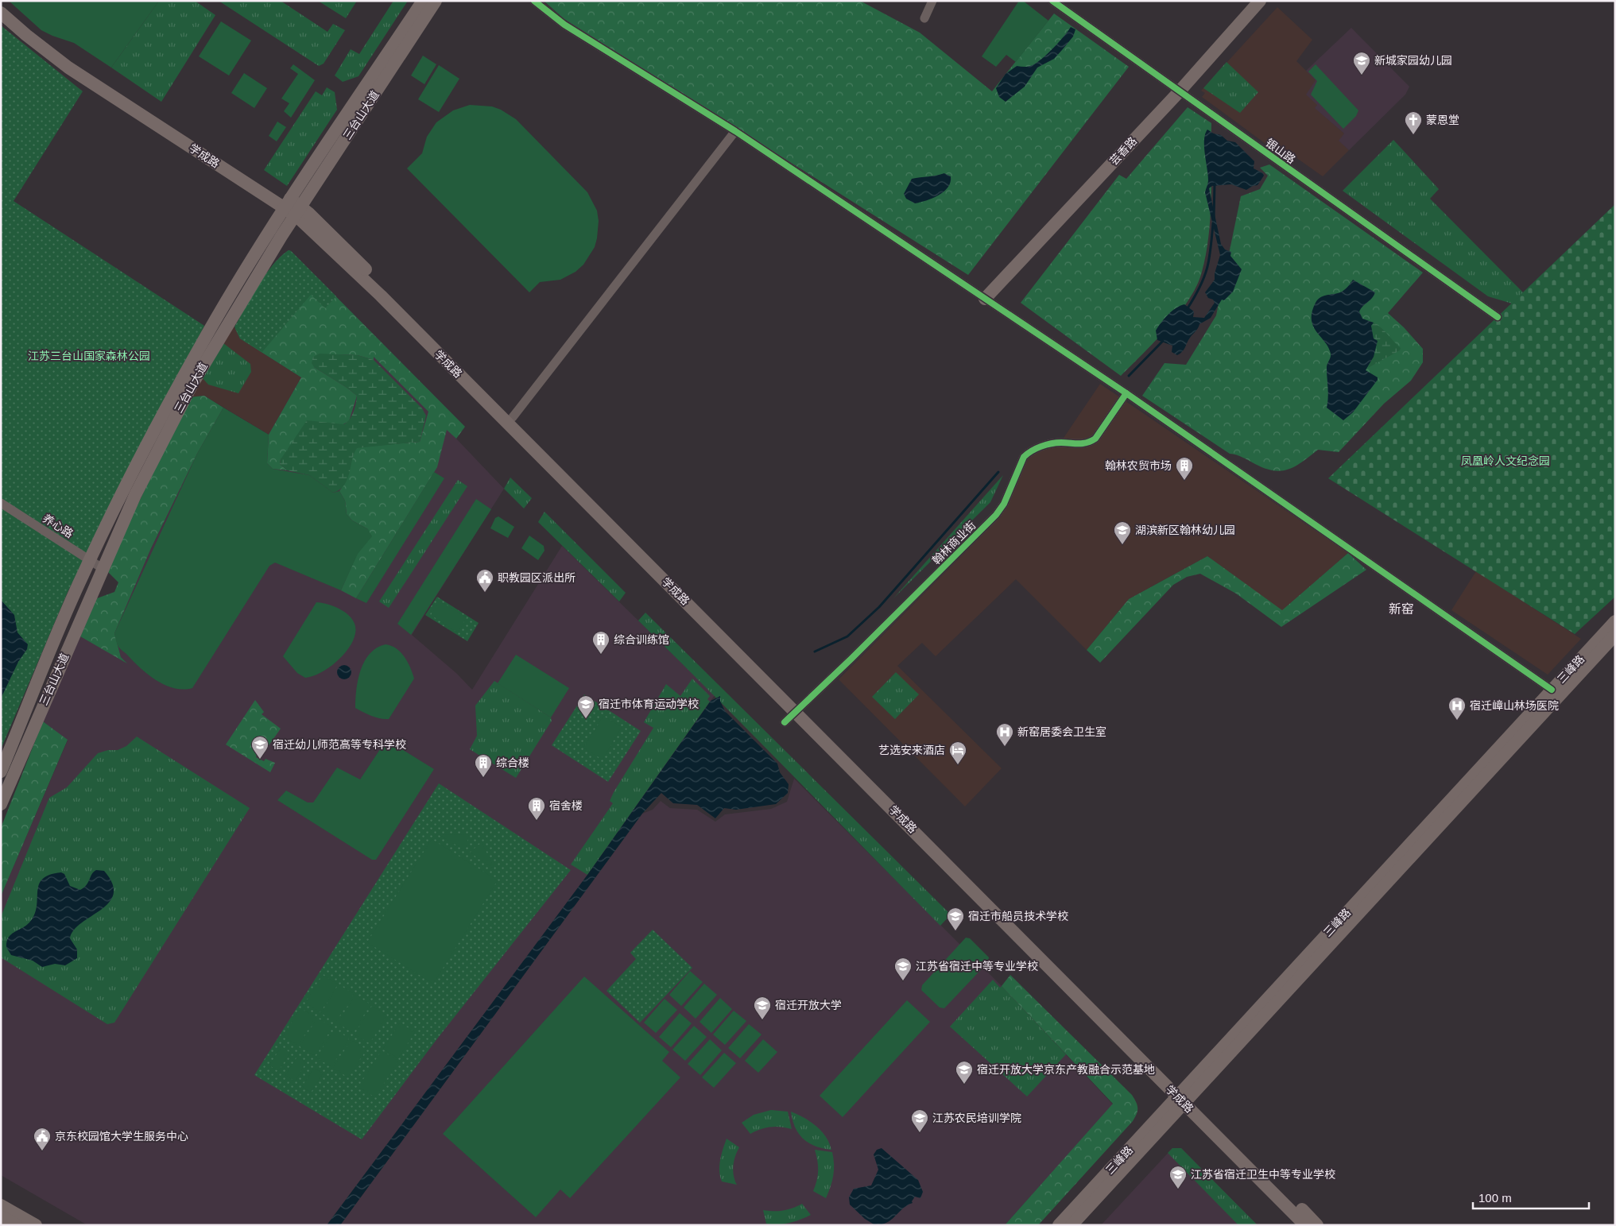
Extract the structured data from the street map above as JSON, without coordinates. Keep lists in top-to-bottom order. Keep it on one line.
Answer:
{"streets":{"main road":["三台山大道","芸香路","学成路","三峰路"],"street":["银山路","养心路","翰林商业街"]},"crossings":[["三台山大道","学成路"],["三台山大道","养心路"],["芸香路","银山路"],["学成路","翰林商业街"],["学成路","三峰路"]],"districts":["新窑"],"parks":["江苏三台山国家森林公园","凤凰岭人文纪念园"],"places":{"school or university":["新城家园幼儿园","湖滨新区翰林幼儿园","宿迁市体育运动学校","宿迁幼儿师范高等专科学校","宿迁市船员技术学校","江苏省宿迁中等专业学校","宿迁开放大学","宿迁开放大学京东产教融合示范基地","江苏农民培训学院","江苏省宿迁卫生中等专业学校"],"church":["蒙恩堂"],"building":["翰林农贸市场","综合训练馆","综合楼","宿舍楼"],"public building":["职教园区派出所","京东校园馆大学生服务中心"],"hospital":["宿迁嶂山林场医院","新窑居委会卫生室"],"hotel":["艺选安来酒店"]},"scale_bar":"100 m"}
